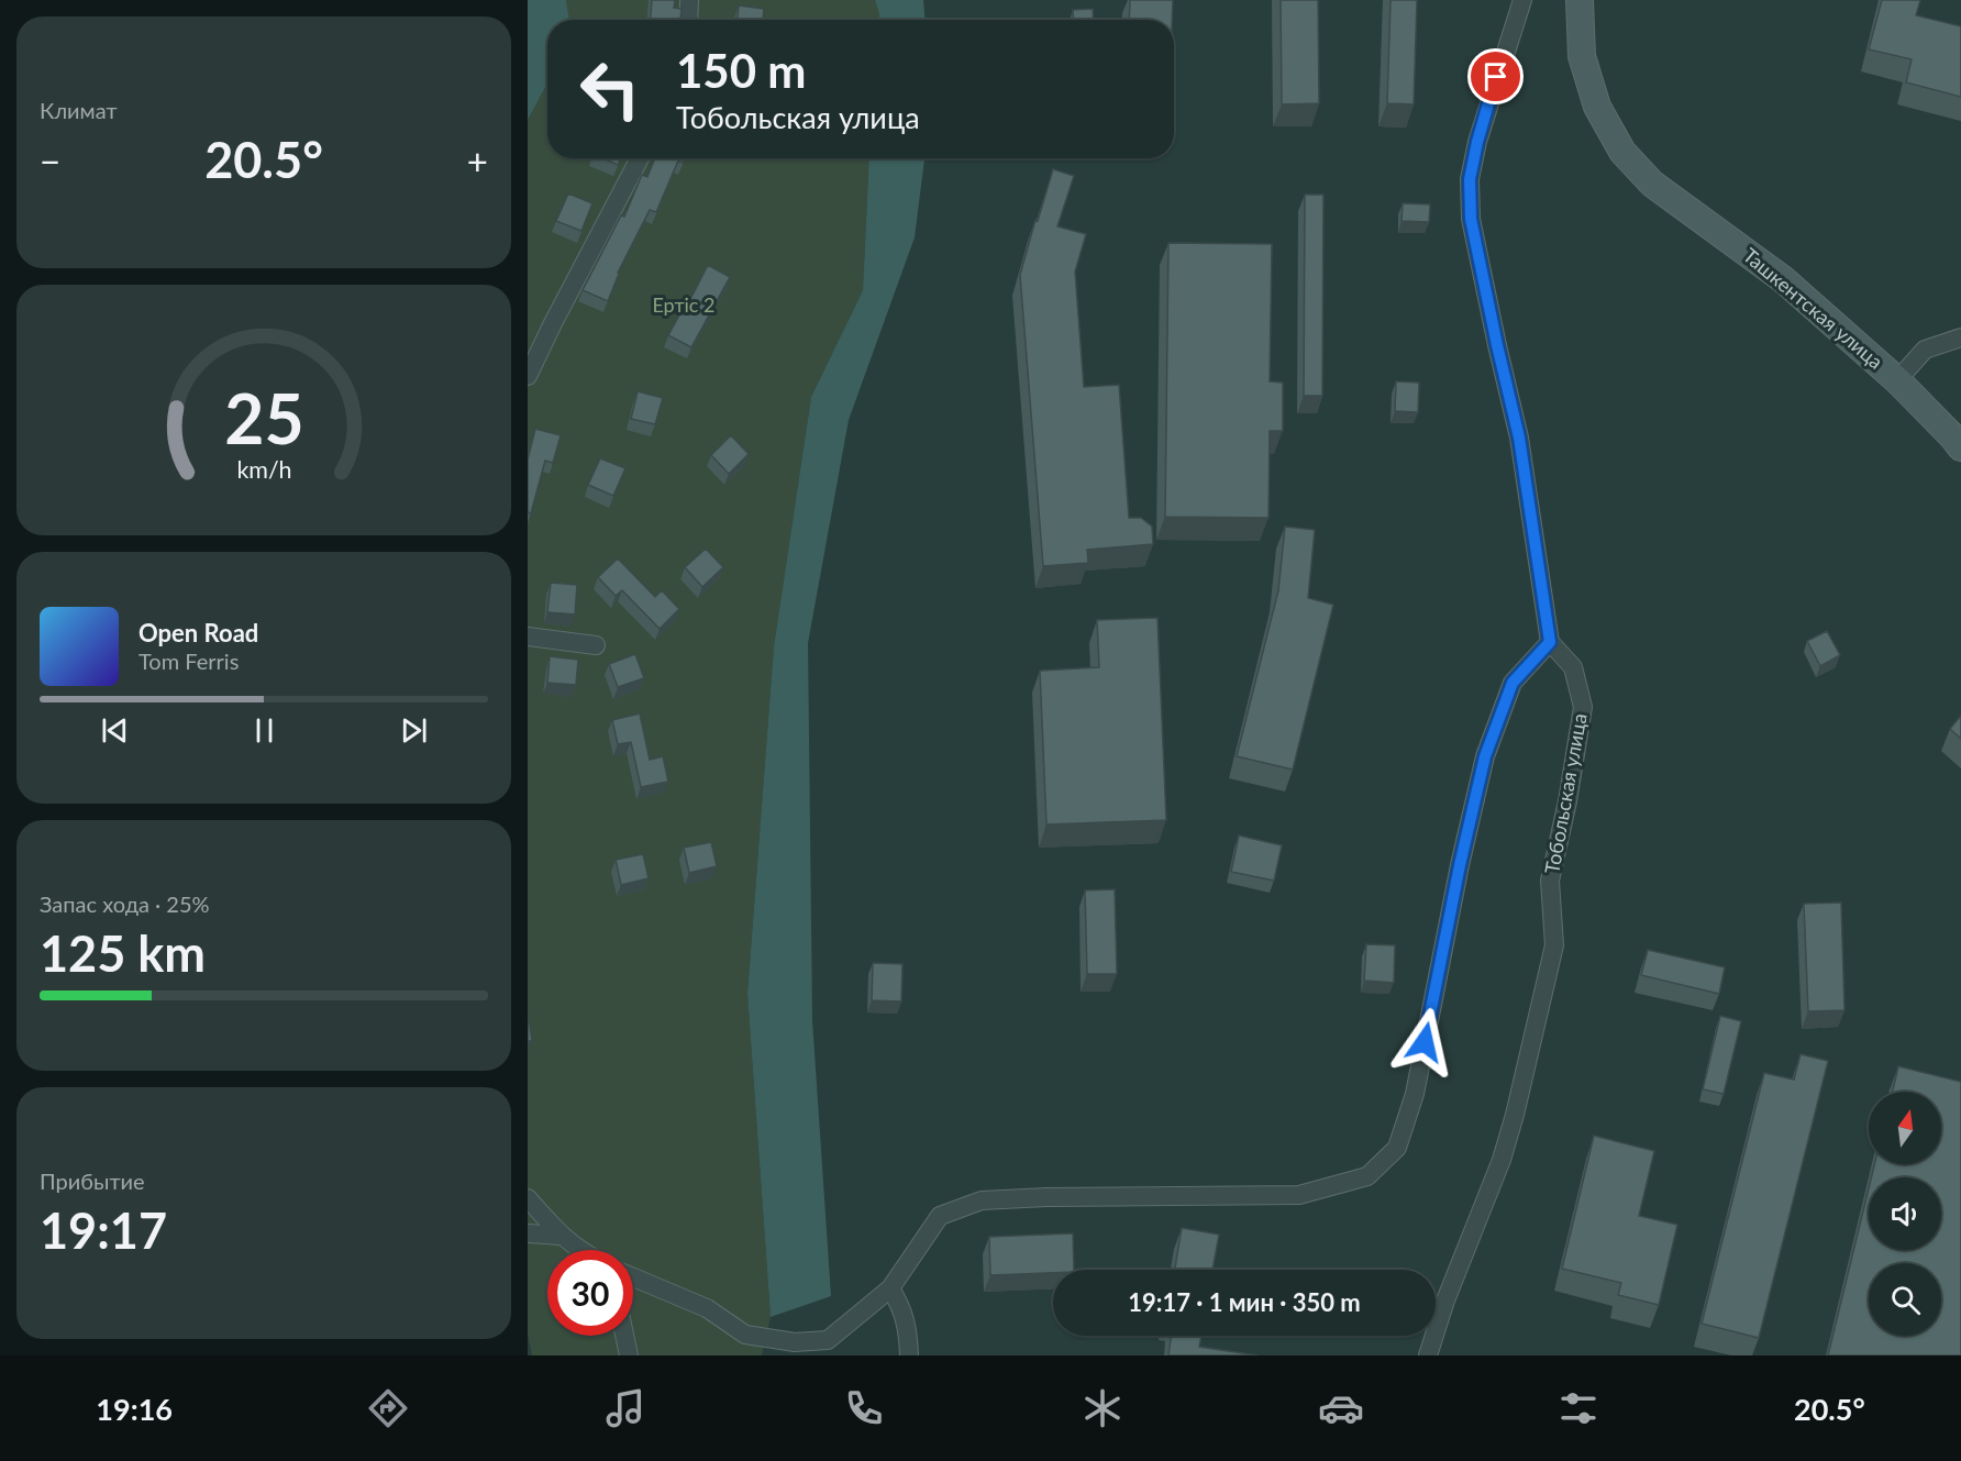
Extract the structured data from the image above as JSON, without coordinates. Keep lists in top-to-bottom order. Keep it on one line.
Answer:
{"streets":{"main road":["Ташкентская улица"],"street":["Тобольская улица"]},"parks":["Ертіс 2"],"north":"top","page":{"tile":["Климат",["Запас хода · 25%","125 km"],["Прибытие","19:17"]],"turn":["150 m","Тобольская улица"],"heat":["−","20.5°","+"],"song":["Open Road","Tom Ferris"],"limit":"30","trip":"19:17 · 1 мин · 350 m","tabs":["19:16","20.5°"],"gauge":["25","km/h"]}}
